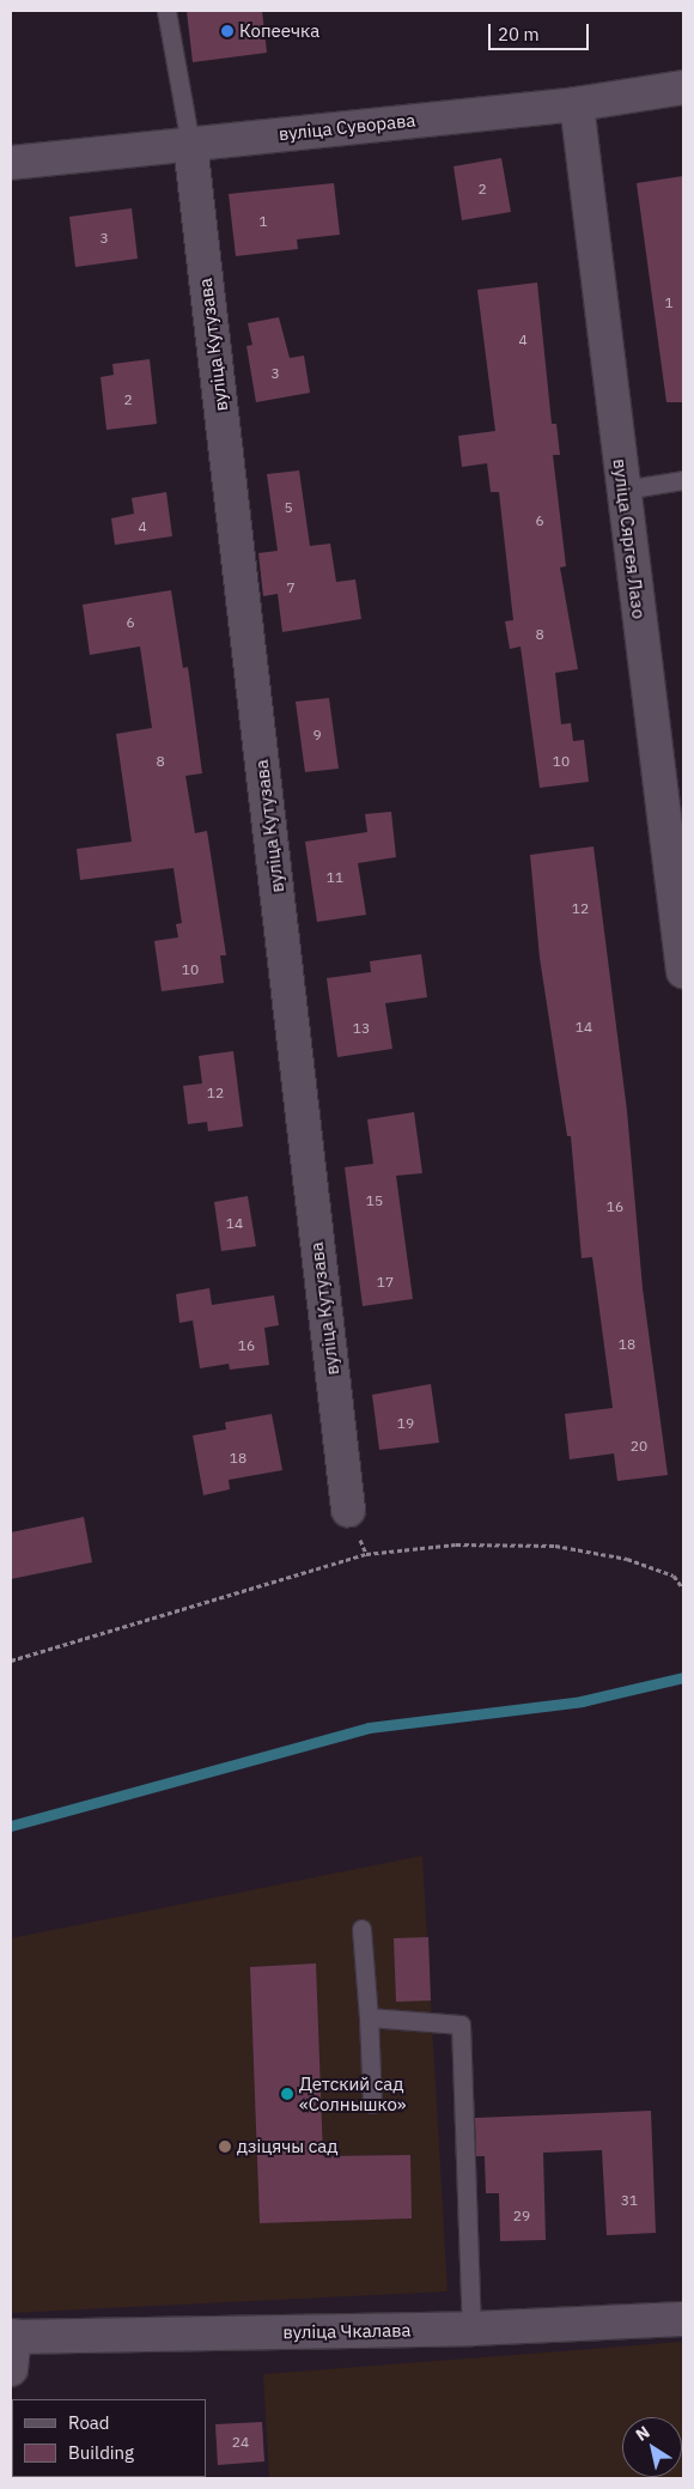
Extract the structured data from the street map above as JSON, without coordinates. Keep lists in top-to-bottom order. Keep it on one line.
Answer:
{"streets":{"street":["вуліца Суворава","вуліца Кутузава","вуліца Сяргея Лазо","вуліца Чкалава"]},"crossings":[["вуліца Суворава","вуліца Кутузава"],["вуліца Суворава","вуліца Сяргея Лазо"]],"places":["Копеечка","Детский сад «Солнышко»","дзіцячы сад"],"house_numbers":["2","1","3","1","4","3","2","5","6","4","7","6","8","9","8","10","11","12","10","14","13","12","15","16","14","17","18","16","19","20","18","31","29","24"],"legend":["Road","Building"],"scale_bar":"20 m","north":"top left"}
